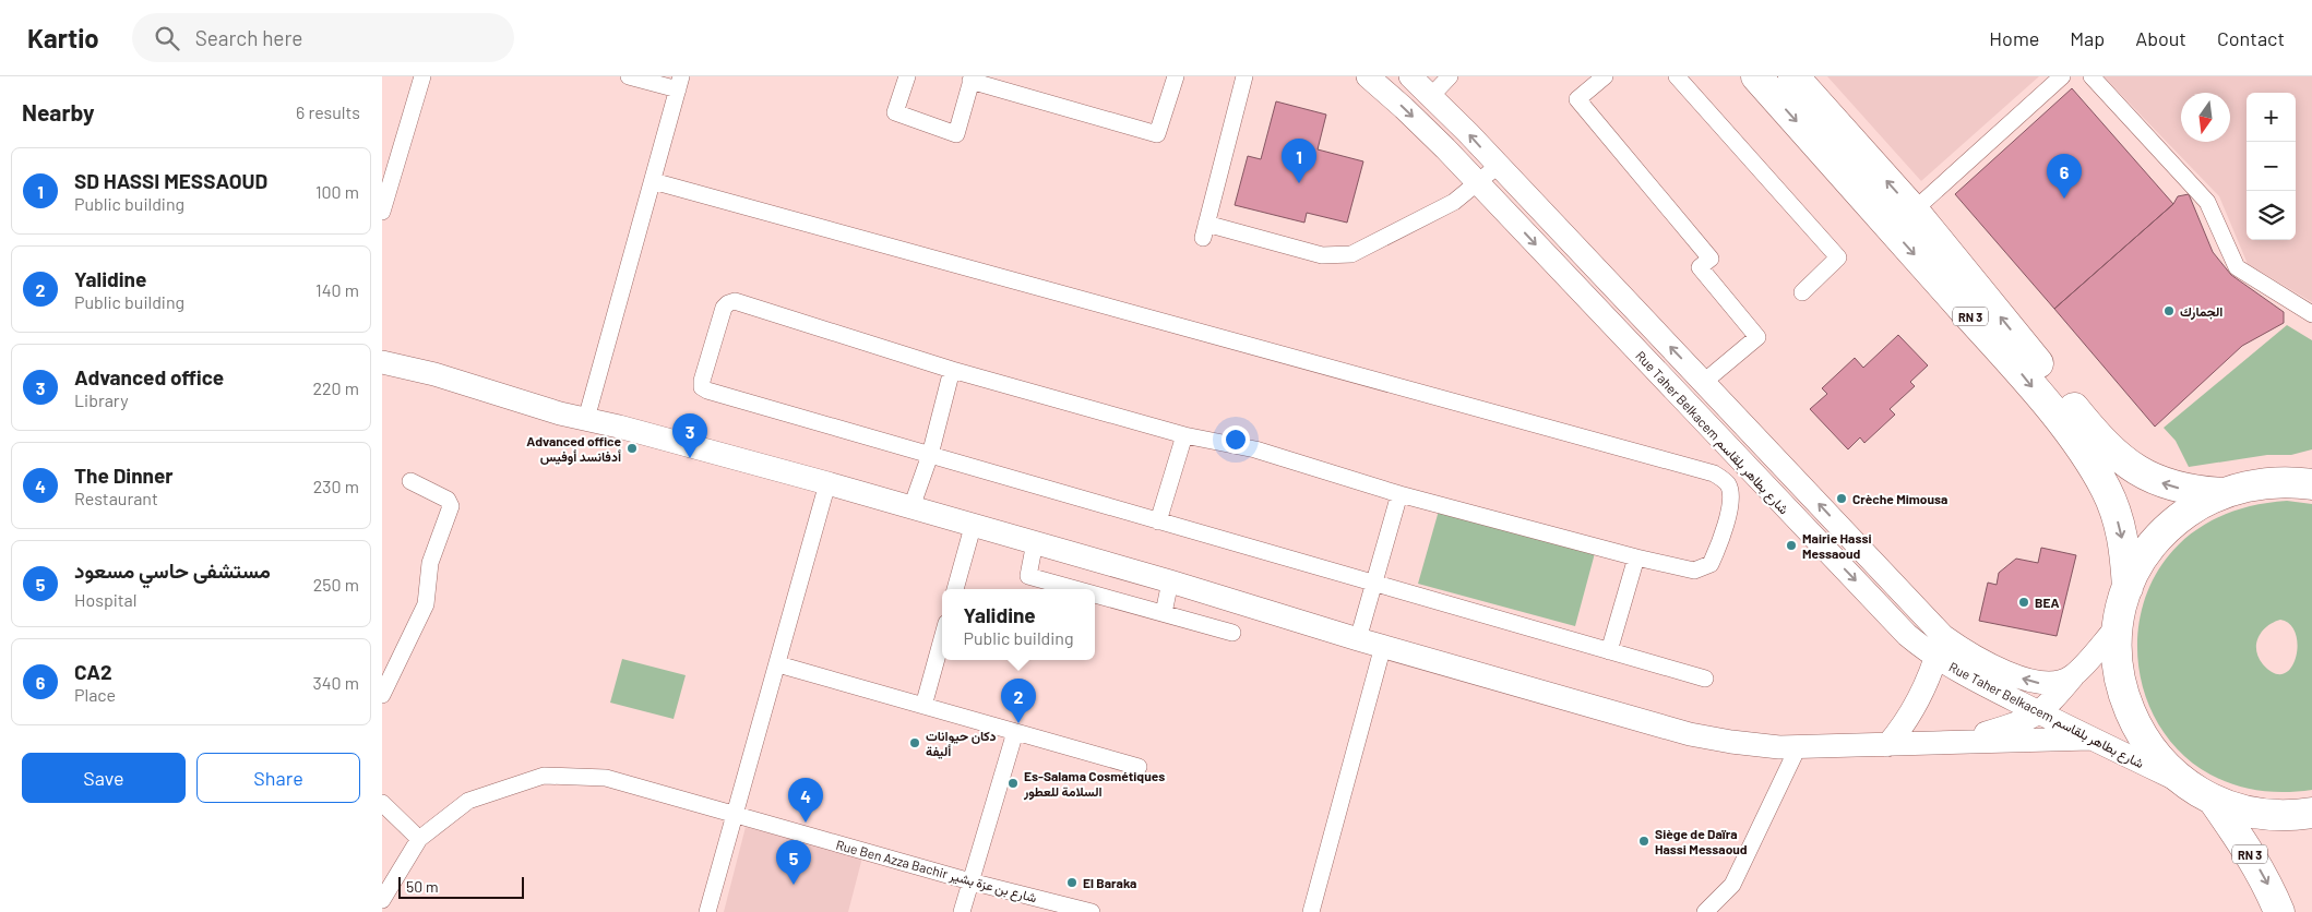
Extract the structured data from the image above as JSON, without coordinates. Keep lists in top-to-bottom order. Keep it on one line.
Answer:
{"streets":{"highway":["RN 3"],"main road":["Rue Taher Belkacem شارع بطاهر بلقاسم"],"street":["Rue Ben Azza Bachir شارع بن عزة بشير"]},"places":["الجمارك","Advanced office أدفانسد أوفيس","Crèche Mimousa","Mairie Hassi Messaoud","BEA","دكان حيوانات أليفة","Es-Salama Cosmétiques السلامة للعطور","Siège de Daïra Hassi Messaoud","El Baraka"],"scale_bar":"50 m","north":"bottom","page":{"header":"Kartio","search":"Search here","nav":["Home","Map","About","Contact"],"heading":["Nearby","6 results"],"map_buttons":["+","−"],"pins":["1","6","3","2","4","5"],"list":[{"mark":"1","name":"SD HASSI MESSAOUD","note":"Public building","value":"100 m"},{"mark":"2","name":"Yalidine","note":"Public building","value":"140 m"},{"mark":"3","name":"Advanced office","note":"Library","value":"220 m"},{"mark":"4","name":"The Dinner","note":"Restaurant","value":"230 m"},{"mark":"5","name":"مستشفى حاسي مسعود","note":"Hospital","value":"250 m"},{"mark":"6","name":"CA2","note":"Place","value":"340 m"}],"popup":["Yalidine","Public building"],"buttons":["Save","Share"],"scale":"50 m"}}
